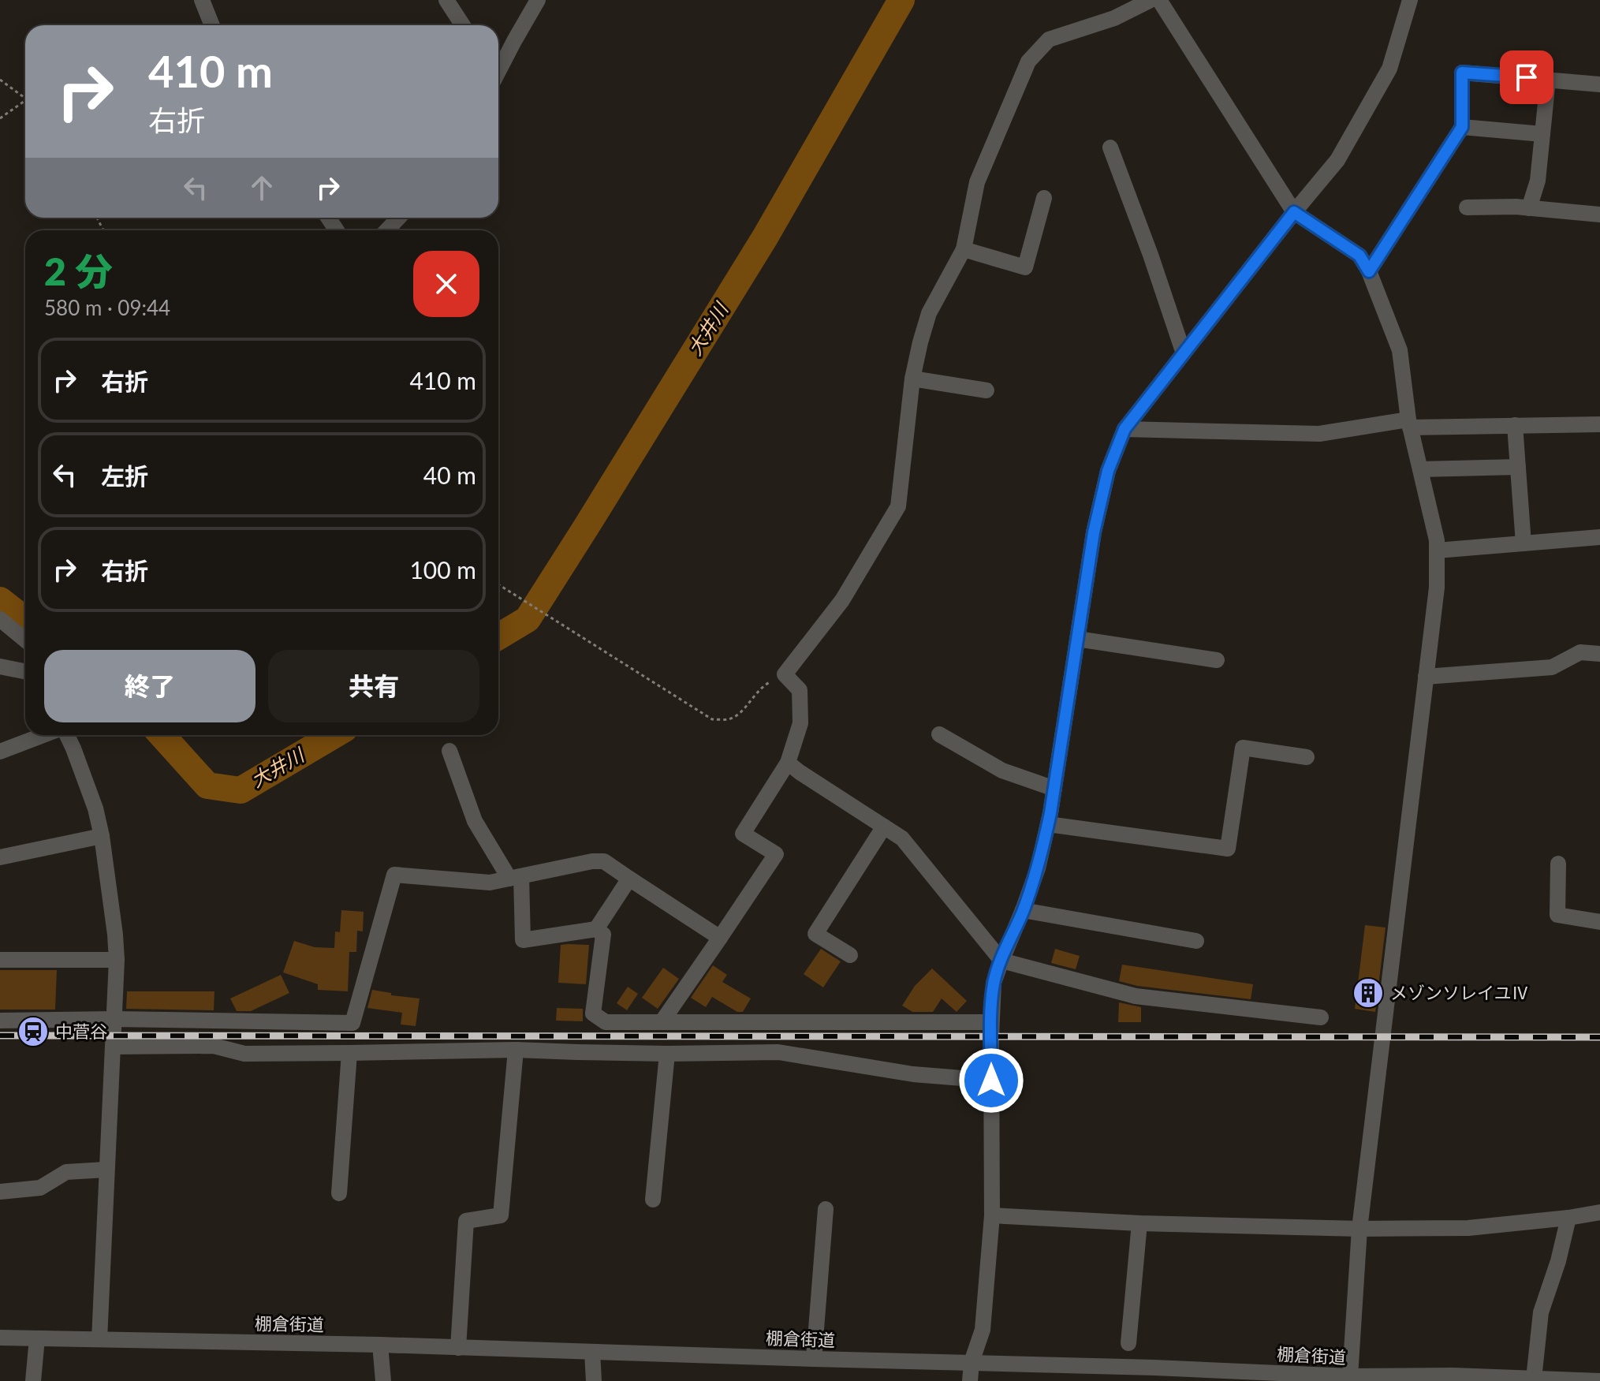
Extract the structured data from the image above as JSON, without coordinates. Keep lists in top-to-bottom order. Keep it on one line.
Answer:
{"streets":{"street":["棚倉街道"]},"water":["大井川"],"places":{"building":["メゾンソレイユⅣ"],"station":["中菅谷"]},"page":{"turn":["410 m","右折"],"heading":["2 分","580 m · 09:44"],"list":[{"name":"右折","value":"410 m"},{"name":"左折","value":"40 m"},{"name":"右折","value":"100 m"}],"buttons":["終了","共有"]}}
